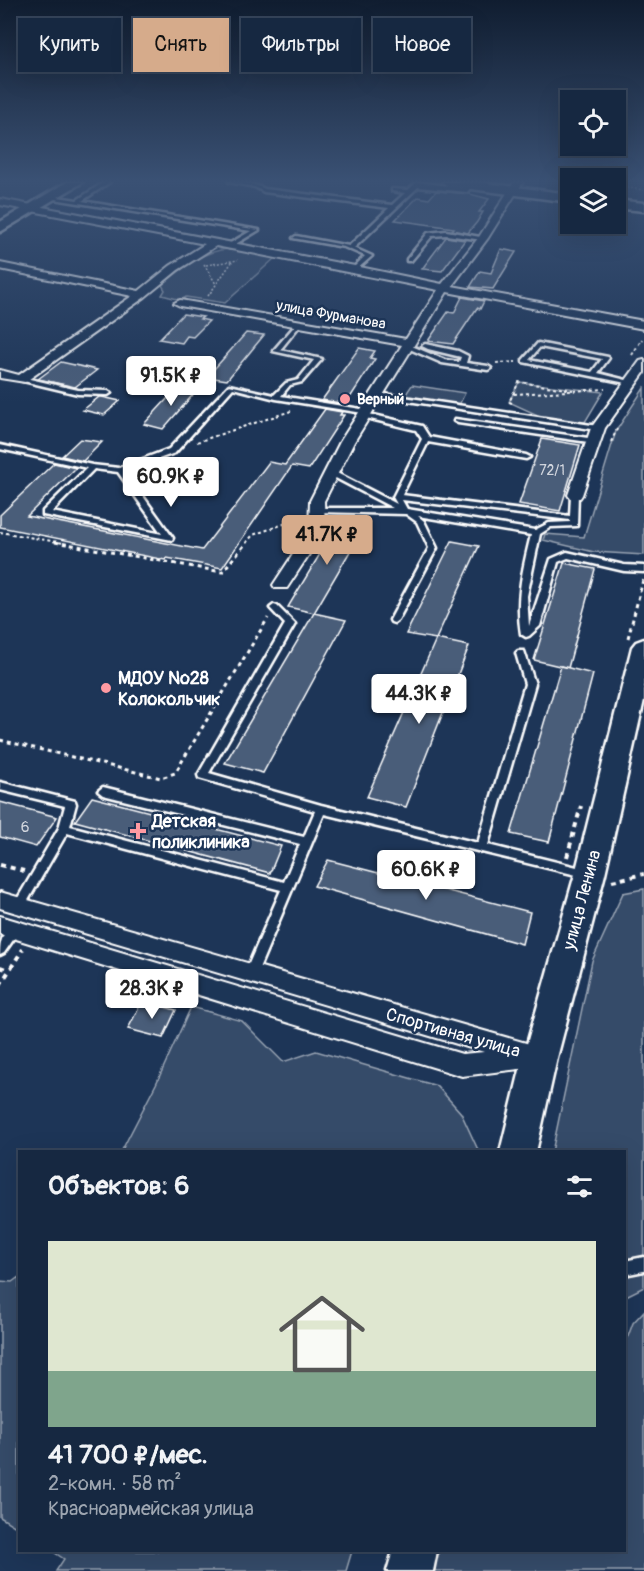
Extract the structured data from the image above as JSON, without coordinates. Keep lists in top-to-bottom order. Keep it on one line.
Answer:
{"streets":{"street":["улица Фурманова","улица Ленина","Спортивная улица"]},"crossings":[["улица Ленина","Спортивная улица"]],"places":{"other":["Верный","МДОУ №28 Колокольчик"],"health":["Детская поликлиника"]},"house_numbers":["72/1","6"],"page":{"chip":["Купить","Снять","Фильтры","Новое"],"price":["91.5K ₽","60.9K ₽","41.7K ₽","44.3K ₽","60.6K ₽","28.3K ₽"],"heading":"Объектов: 6","list":[{"name":"41 700 ₽/мес.","note":"2-комн. · 58 m² · Красноармейская улица"}]}}
